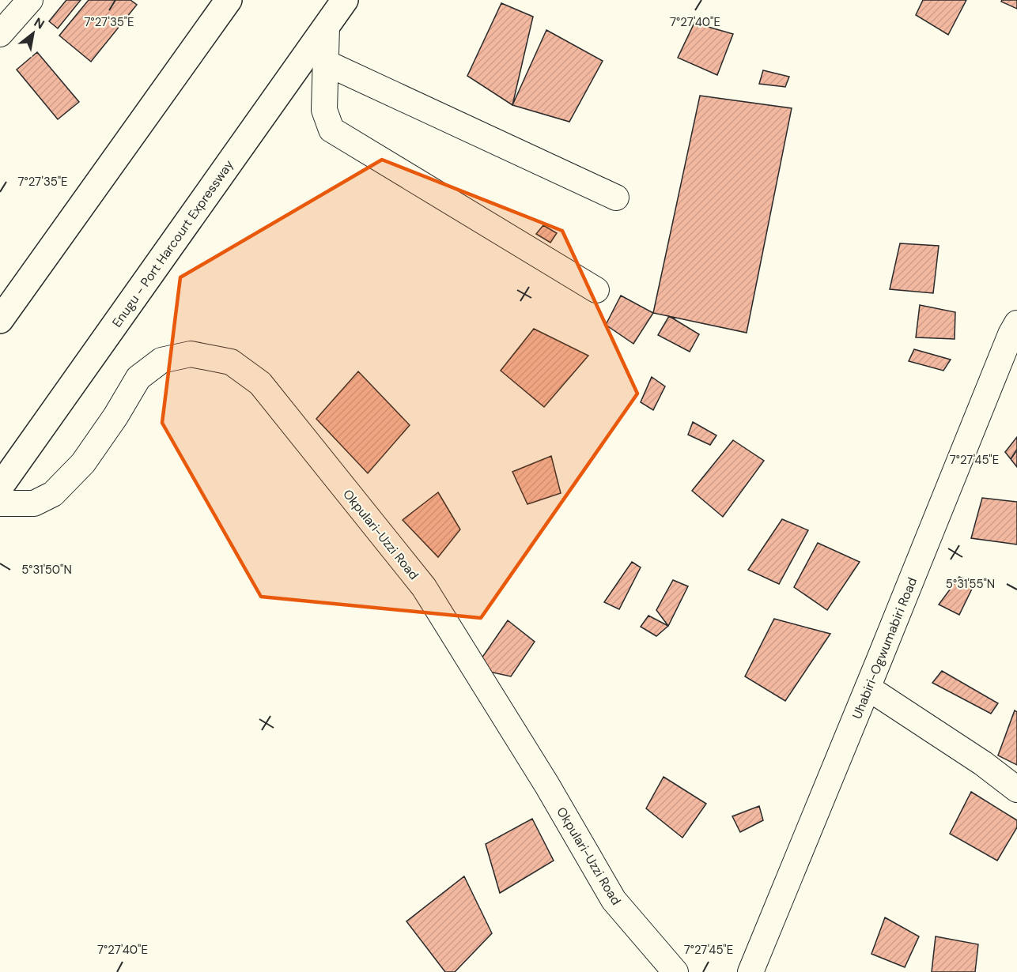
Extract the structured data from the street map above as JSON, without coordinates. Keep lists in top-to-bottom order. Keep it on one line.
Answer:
{"streets":{"highway":["Enugu - Port Harcourt Expressway"],"street":["Okpulari-Uzzi Road","Uhabiri-Ogwumabiri Road"]},"north":"top right","coordinates":["7°27'35\"E","7°27'40\"E","7°27'45\"E","5°31'50\"N","5°31'55\"N"]}
